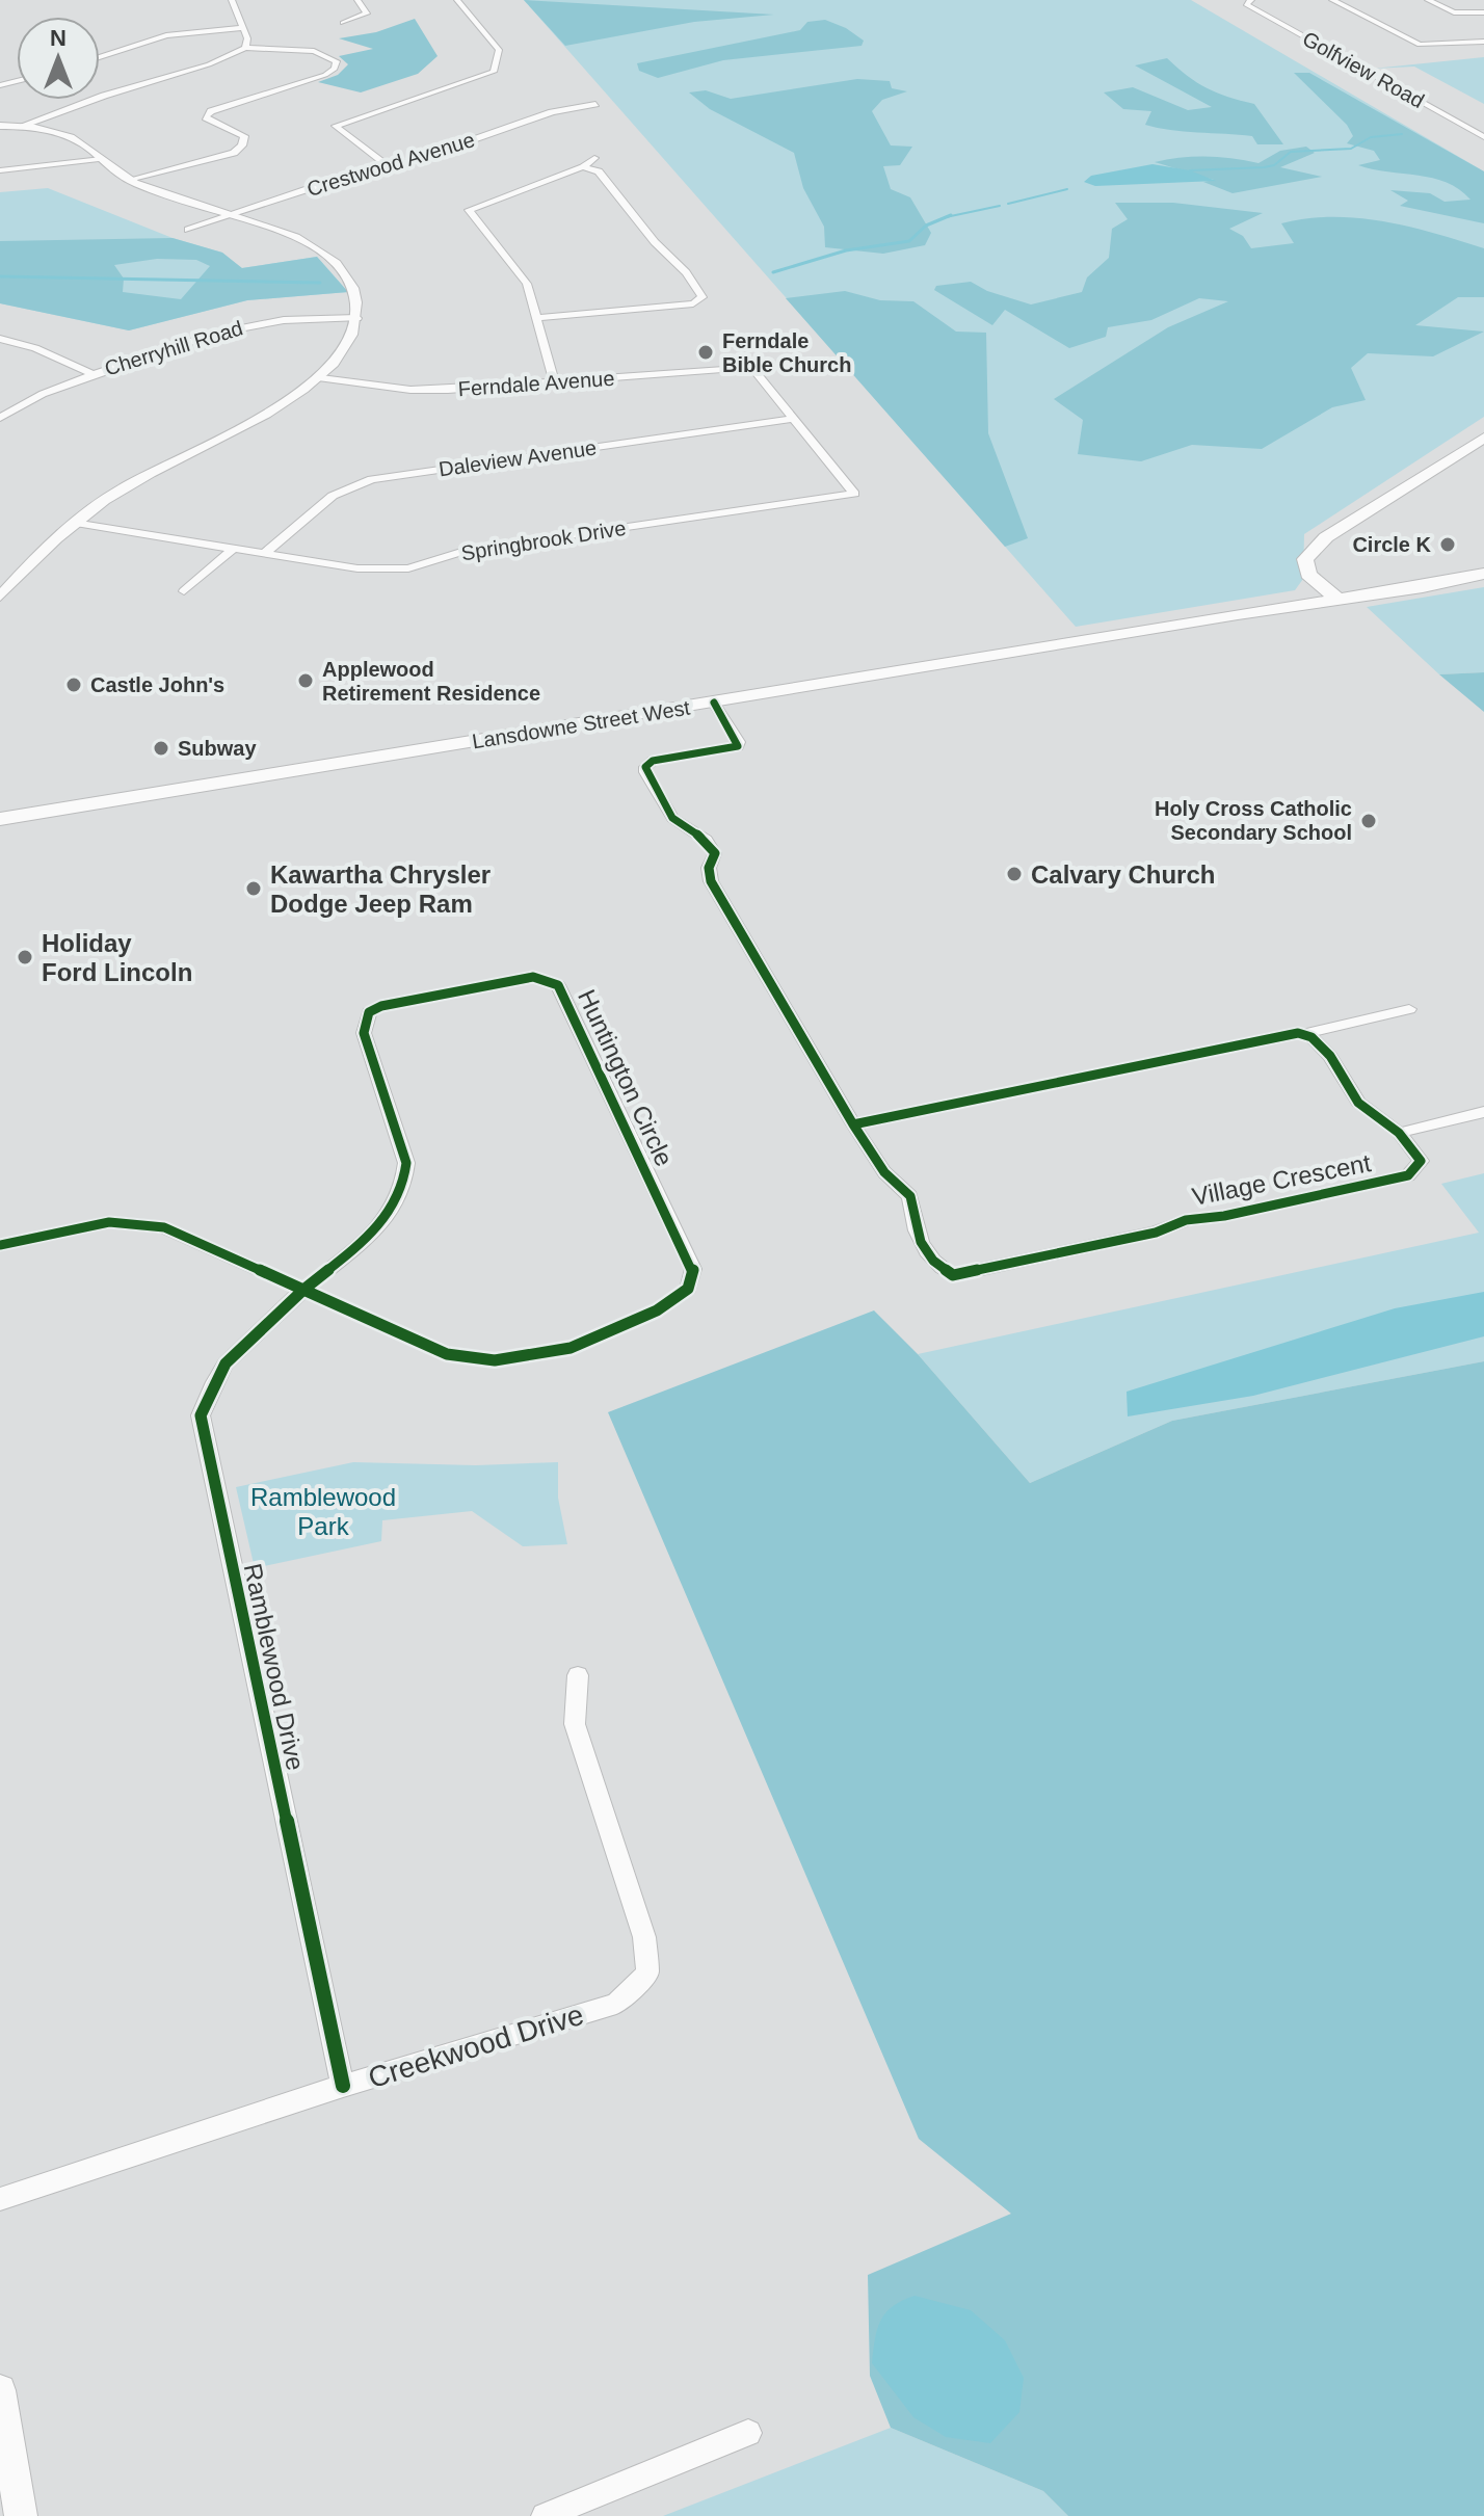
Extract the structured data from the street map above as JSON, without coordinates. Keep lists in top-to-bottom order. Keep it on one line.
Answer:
{"streets":{"main road":["Lansdowne Street West"],"street":["Golfview Road","Crestwood Avenue","Cherryhill Road","Ferndale Avenue","Daleview Avenue","Springbrook Drive","Huntington Circle","Village Crescent","Ramblewood Drive","Creekwood Drive"]},"crossings":[["Ferndale Avenue","Springbrook Drive"],["Daleview Avenue","Springbrook Drive"],["Lansdowne Street West","Village Crescent"],["Huntington Circle","Ramblewood Drive"],["Ramblewood Drive","Creekwood Drive"]],"parks":["Ramblewood Park"],"places":["Ferndale Bible Church","Circle K","Applewood Retirement Residence","Castle John's","Subway","Holy Cross Catholic Secondary School","Calvary Church","Kawartha Chrysler Dodge Jeep Ram","Holiday Ford Lincoln"],"north":"top"}
